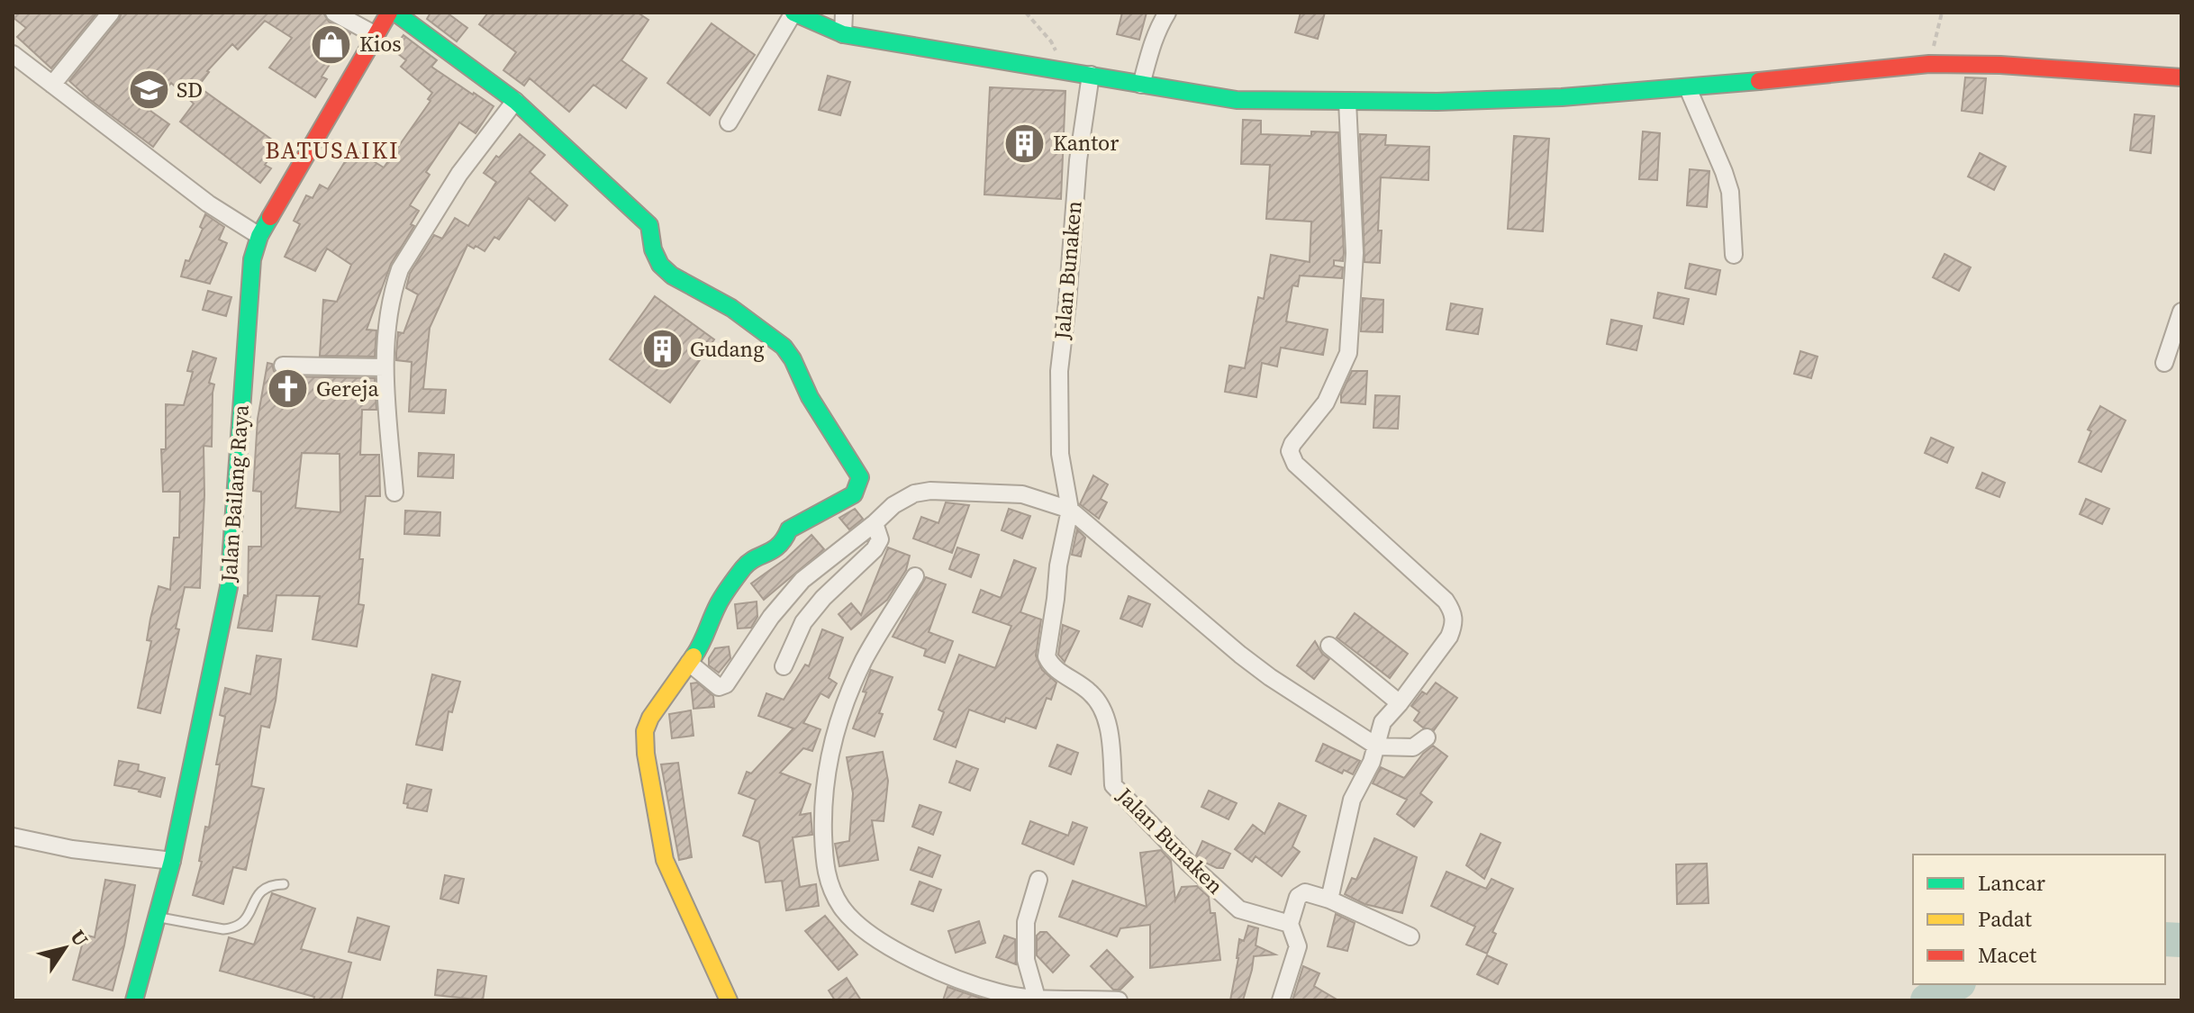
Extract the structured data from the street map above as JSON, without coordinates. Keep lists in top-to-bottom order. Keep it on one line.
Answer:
{"streets":{"main road":["Jalan Bailang Raya"],"street":["Jalan Bunaken"]},"districts":["BATUSAIKI"],"places":{"shop":["Kios"],"school or university":["SD"],"building":["Kantor","Gudang"],"church":["Gereja"]},"legend":["Lancar","Padat","Macet"],"north":"top right"}
